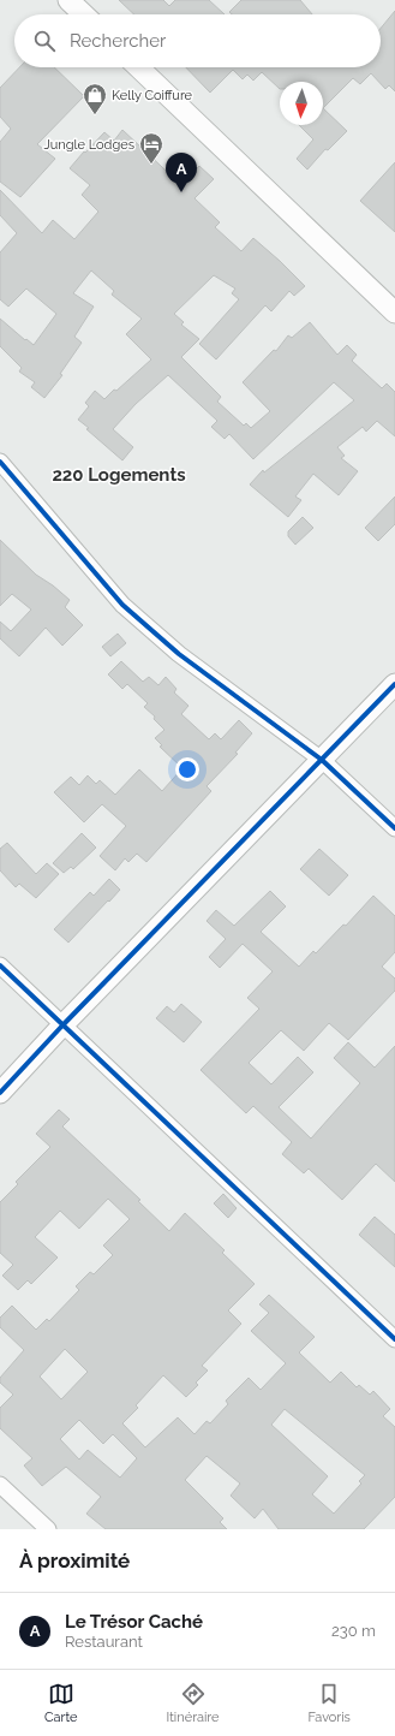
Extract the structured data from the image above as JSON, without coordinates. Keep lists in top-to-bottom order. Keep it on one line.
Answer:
{"districts":["220 Logements"],"places":{"shop":["Kelly Coiffure"],"hotel":["Jungle Lodges"]},"north":"bottom","page":{"search":"Rechercher","pins":"A","heading":"À proximité","list":[{"mark":"A","name":"Le Trésor Caché","note":"Restaurant","value":"230 m"}],"nav":["Carte","Itinéraire","Favoris"]}}
